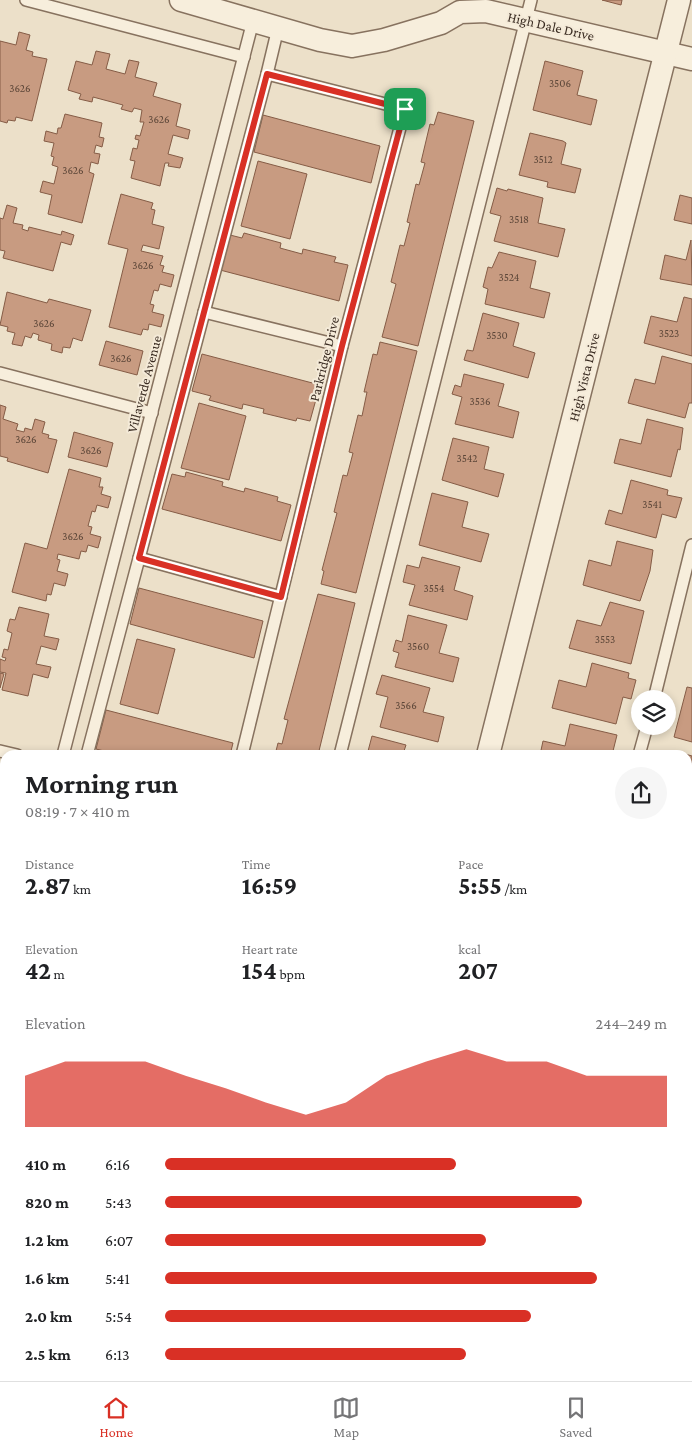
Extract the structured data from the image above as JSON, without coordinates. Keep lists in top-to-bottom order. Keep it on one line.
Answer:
{"streets":{"street":["High Dale Drive","High Vista Drive"],"lane":["Parkridge Drive","Villaverde Avenue"]},"crossings":[["High Dale Drive","High Vista Drive"],["High Dale Drive","Villaverde Avenue"]],"house_numbers":["3506","3626","3626","3512","3626","3518","3626","3524","3626","3523","3530","3626","3536","3626","3626","3542","3541","3626","3554","3553","3560","3566"],"page":{"heading":["Morning run","08:19 · 7 × 410 m"],"stats":[["Distance","2.87 km"],["Time","16:59"],["Pace","5:55 /km"],["Elevation","42 m"],["Heart rate","154 bpm"],["kcal","207"]],"chart":["Elevation","244–249 m"],"list":[{"name":"410 m","note":"6:16"},{"name":"820 m","note":"5:43"},{"name":"1.2 km","note":"6:07"},{"name":"1.6 km","note":"5:41"},{"name":"2.0 km","note":"5:54"},{"name":"2.5 km","note":"6:13"}],"tabs":["Home","Map","Saved"]}}
